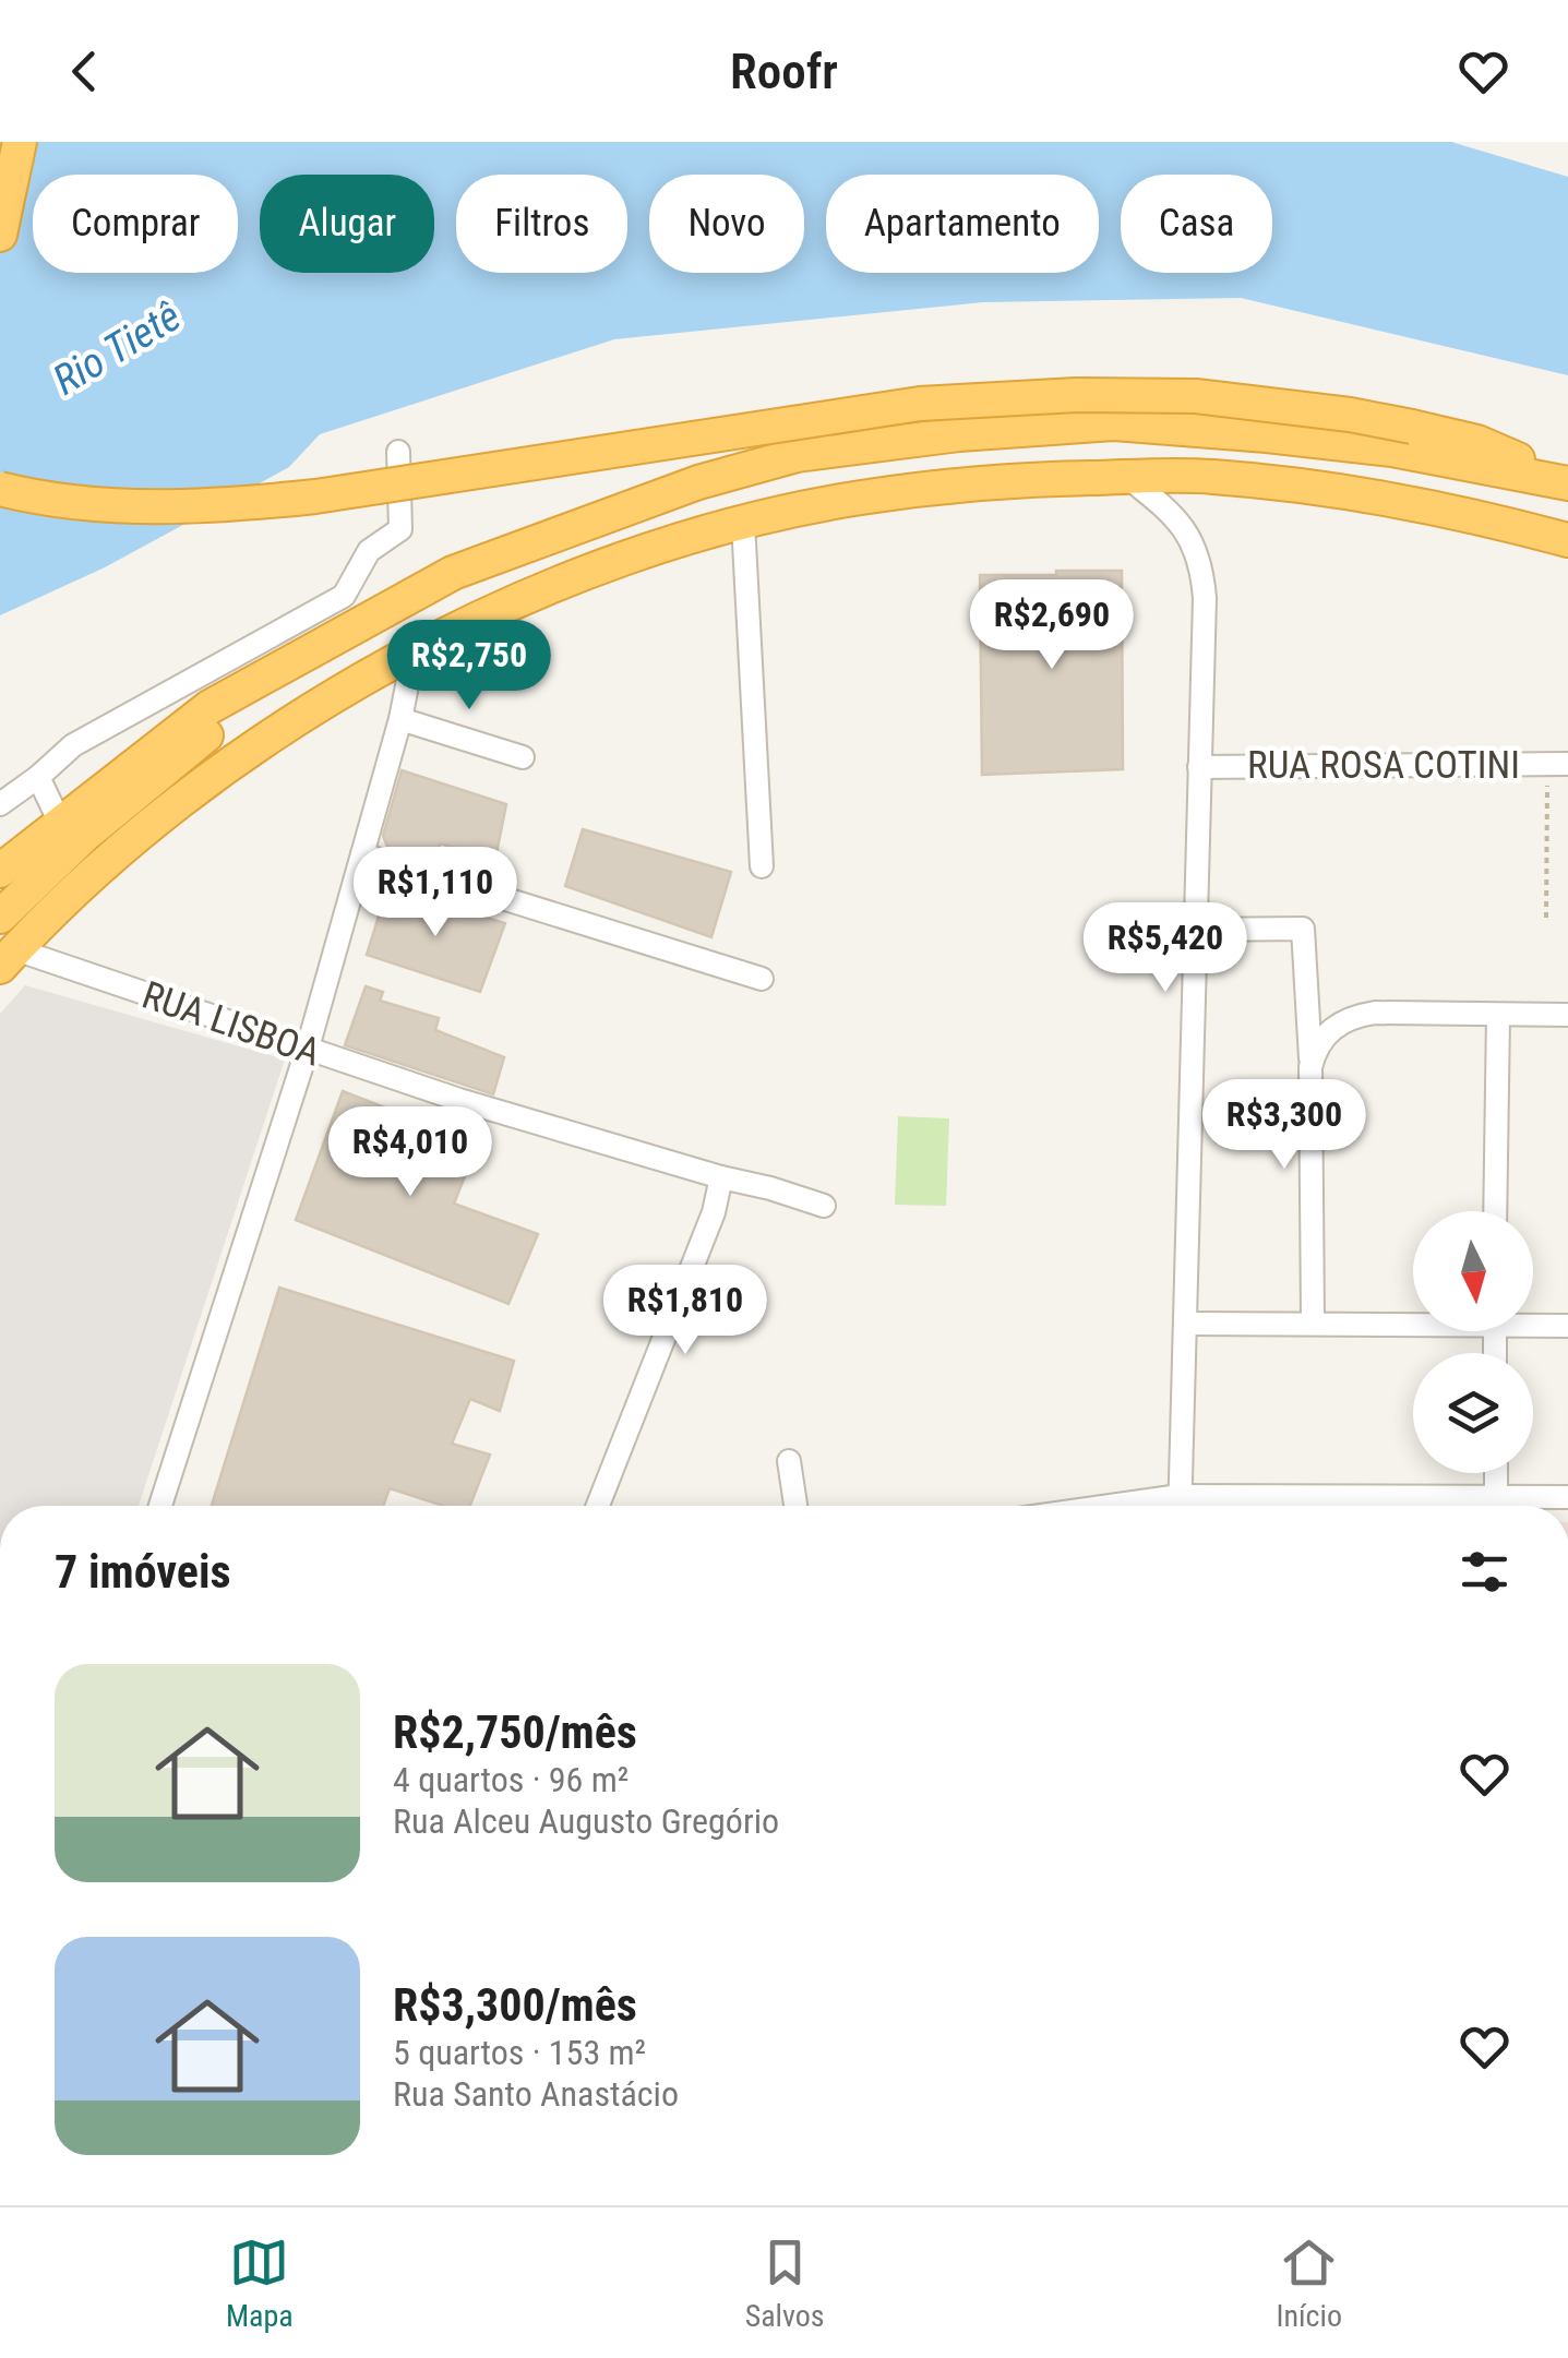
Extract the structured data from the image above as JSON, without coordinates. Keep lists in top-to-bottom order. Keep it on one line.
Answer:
{"streets":{"street":["RUA ROSA COTINI","RUA LISBOA"]},"water":["Rio Tietê"],"north":"bottom","page":{"header":"Roofr","chip":["Comprar","Alugar","Filtros","Novo","Apartamento","Casa"],"price":["R$2,690","R$2,750","R$1,110","R$5,420","R$3,300","R$4,010","R$1,810"],"heading":"7 imóveis","list":[{"name":"R$2,750/mês","note":"4 quartos · 96 m² · Rua Alceu Augusto Gregório"},{"name":"R$3,300/mês","note":"5 quartos · 153 m² · Rua Santo Anastácio"}],"tabs":["Mapa","Salvos","Início"]}}
